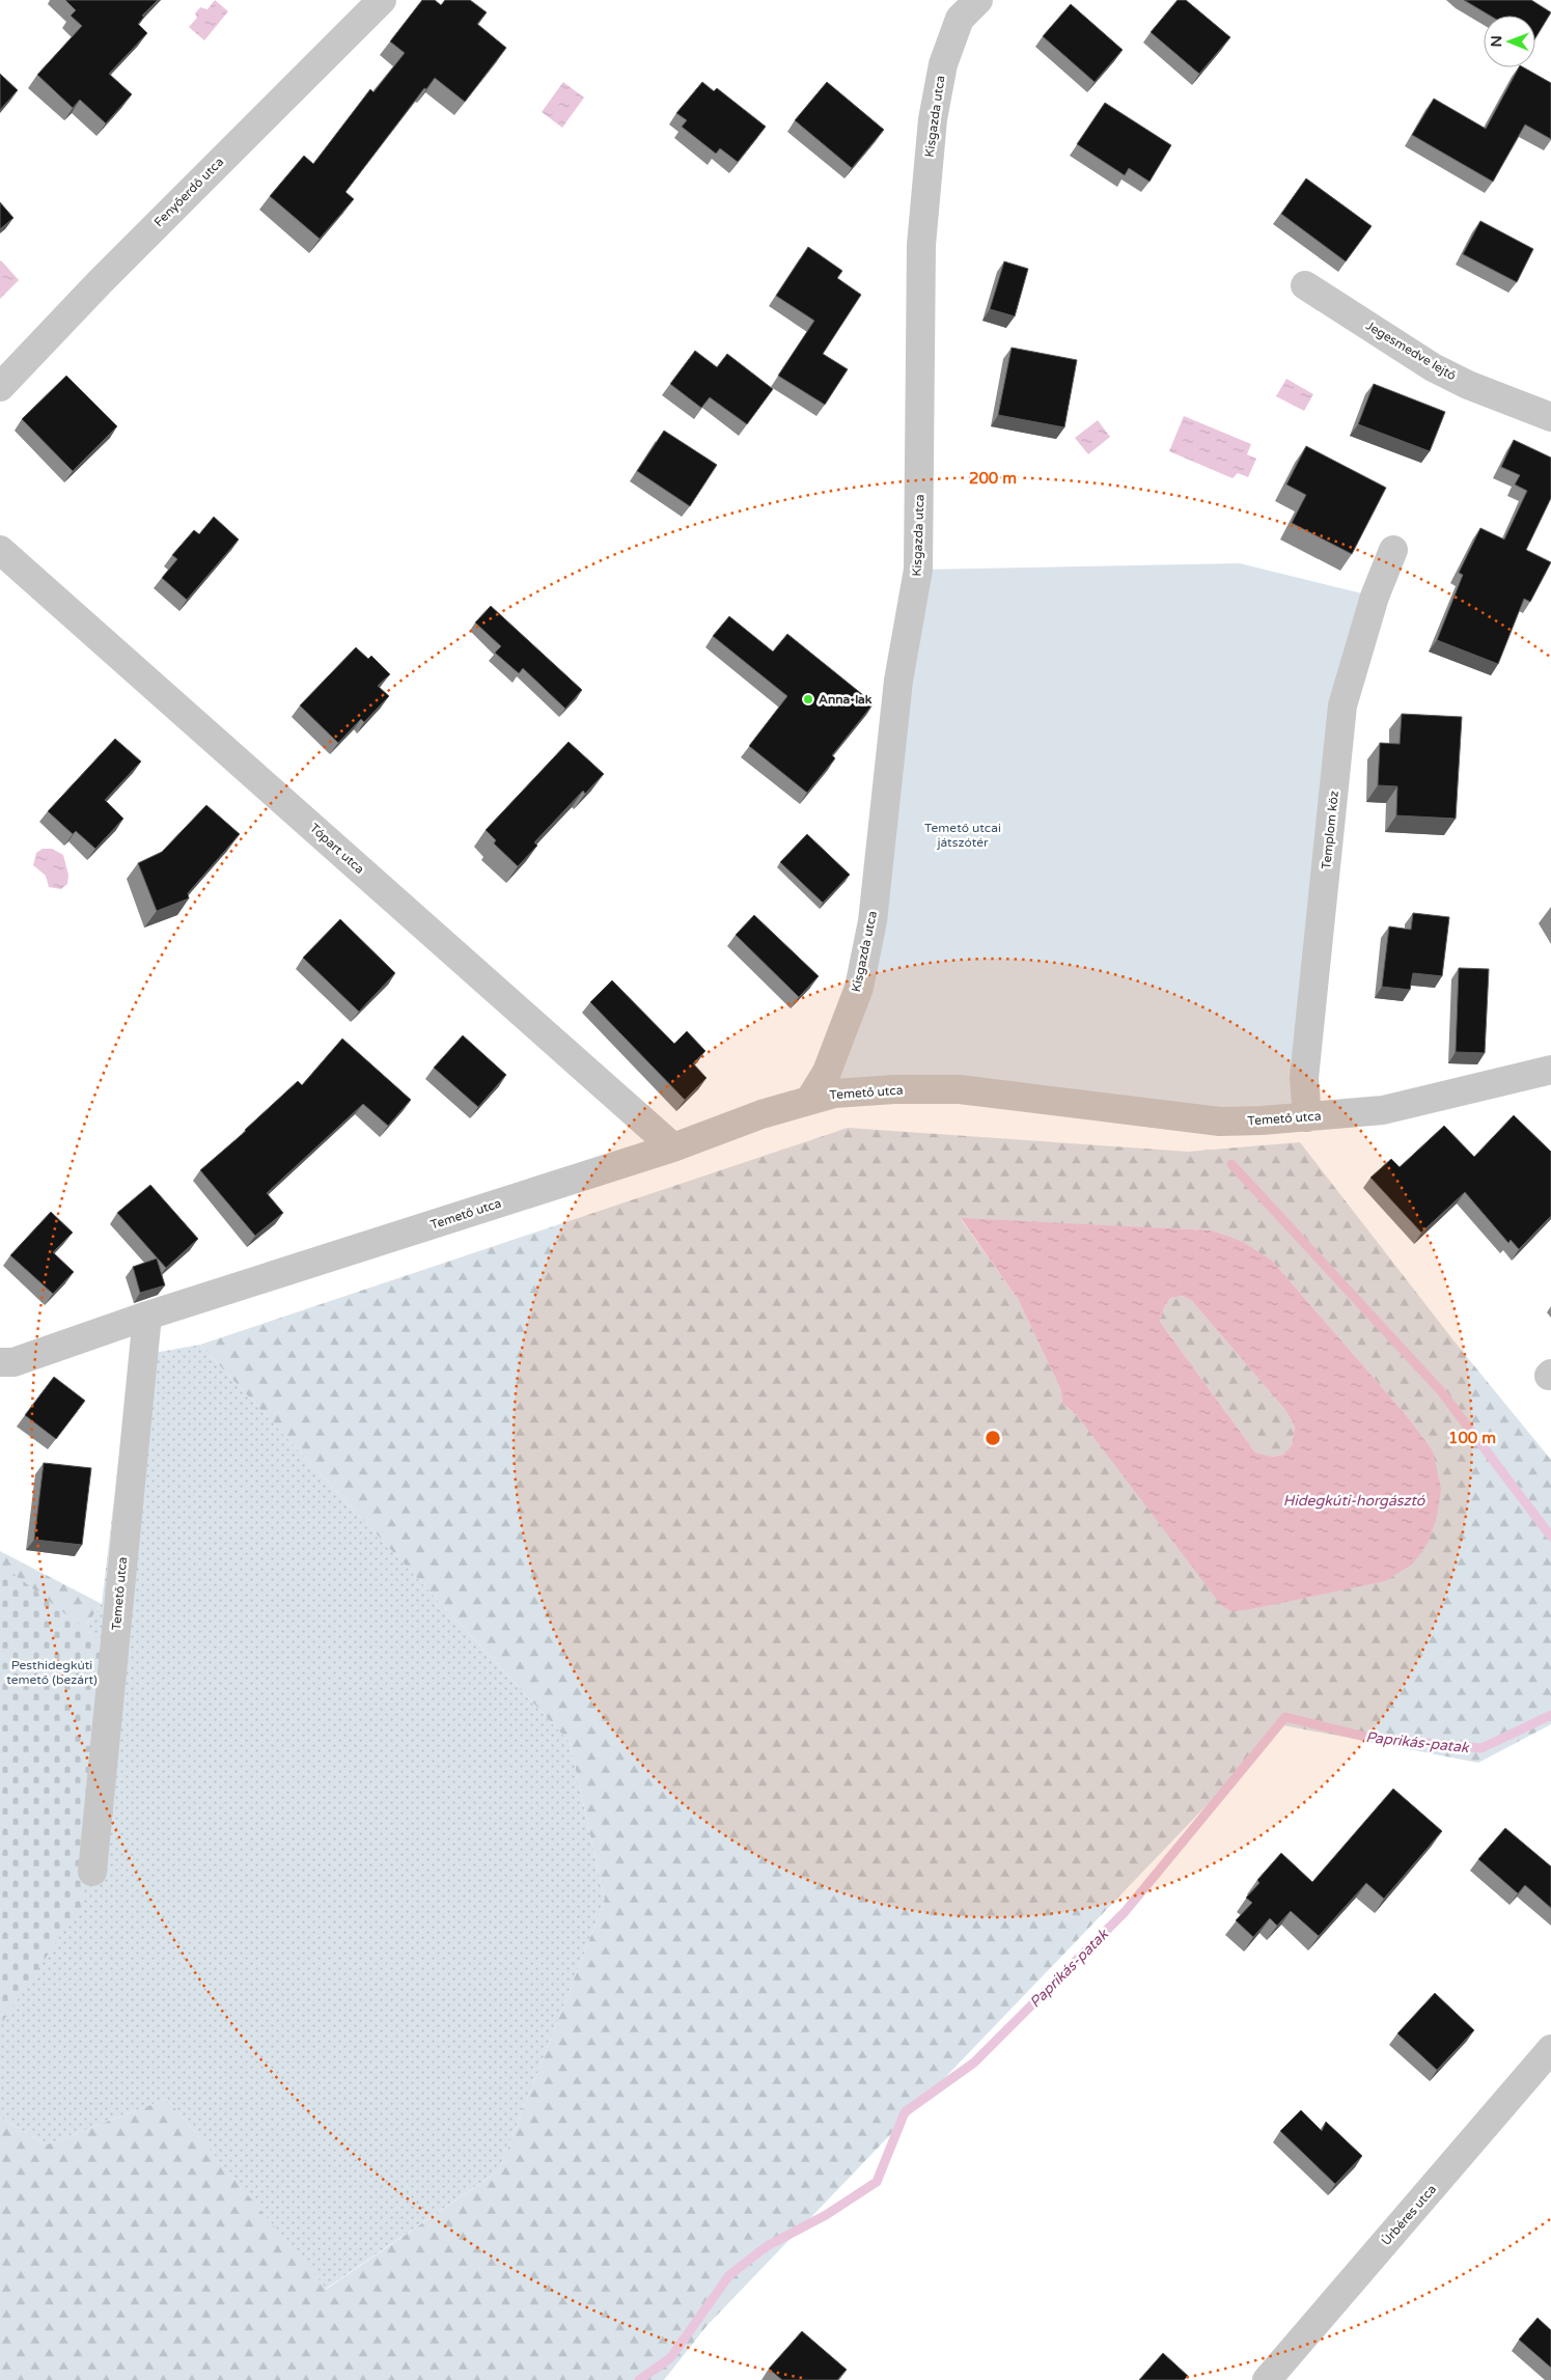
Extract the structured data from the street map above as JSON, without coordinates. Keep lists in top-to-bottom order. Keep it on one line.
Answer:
{"streets":{"street":["Kisgazda utca","Fenyőerdő utca","Jegesmedve lejtő","Templom köz","Tópart utca","Temető utca","Úrbéres utca"]},"crossings":[["Kisgazda utca","Temető utca"],["Templom köz","Temető utca"],["Tópart utca","Temető utca"]],"water":["Hidegkúti-horgásztó","Paprikás-patak"],"parks":["Temető utcai játszótér","Pesthidegkúti temető (bezárt)"],"places":["Anna-lak"],"north":"left","rings":["200 m","100 m"]}
